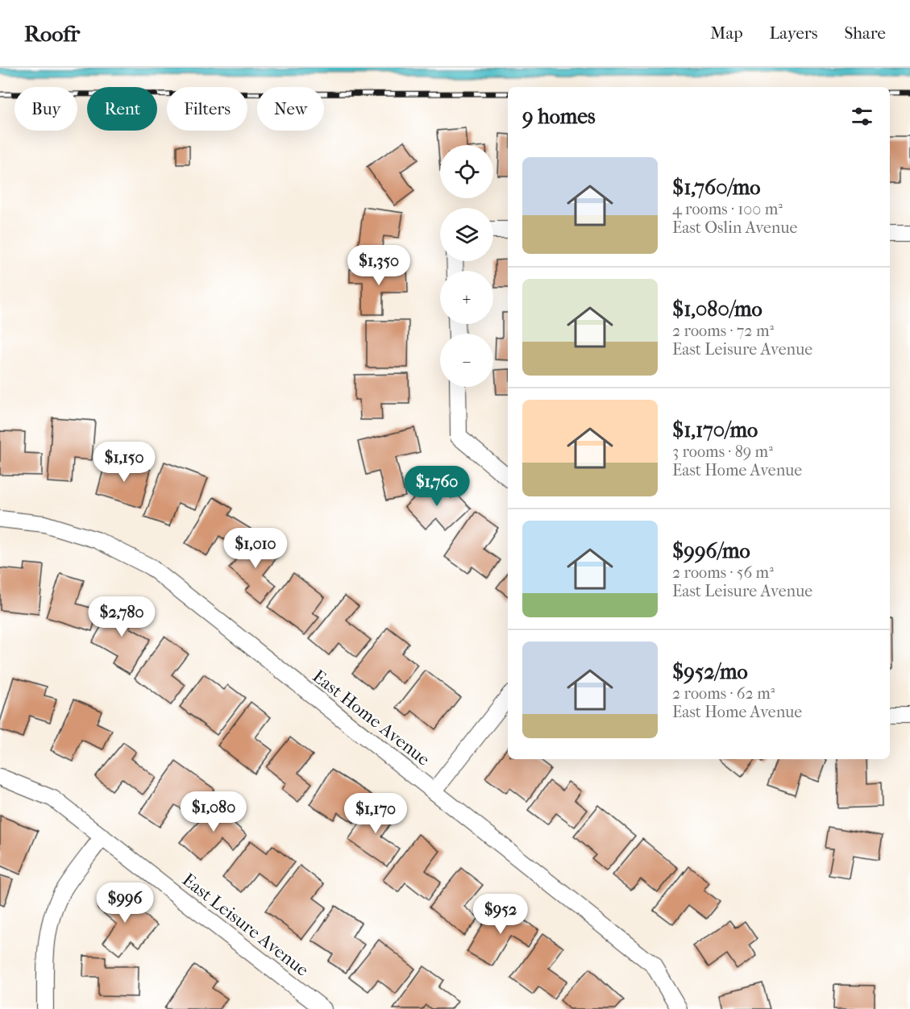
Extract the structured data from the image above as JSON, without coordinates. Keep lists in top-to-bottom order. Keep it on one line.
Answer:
{"streets":{"street":["East Home Avenue","East Leisure Avenue"]},"page":{"header":"Roofr","nav":["Map","Layers","Share"],"chip":["Buy","Rent","Filters","New"],"heading":"9 homes","map_buttons":["+","−"],"list":[{"name":"$1,760/mo","note":"4 rooms · 100 m² · East Oslin Avenue"},{"name":"$1,080/mo","note":"2 rooms · 72 m² · East Leisure Avenue"},{"name":"$1,170/mo","note":"3 rooms · 89 m² · East Home Avenue"},{"name":"$996/mo","note":"2 rooms · 56 m² · East Leisure Avenue"},{"name":"$952/mo","note":"2 rooms · 62 m² · East Home Avenue"}],"price":["$1,350","$1,150","$1,760","$1,010","$2,780","$1,080","$1,170","$996","$952"]}}
